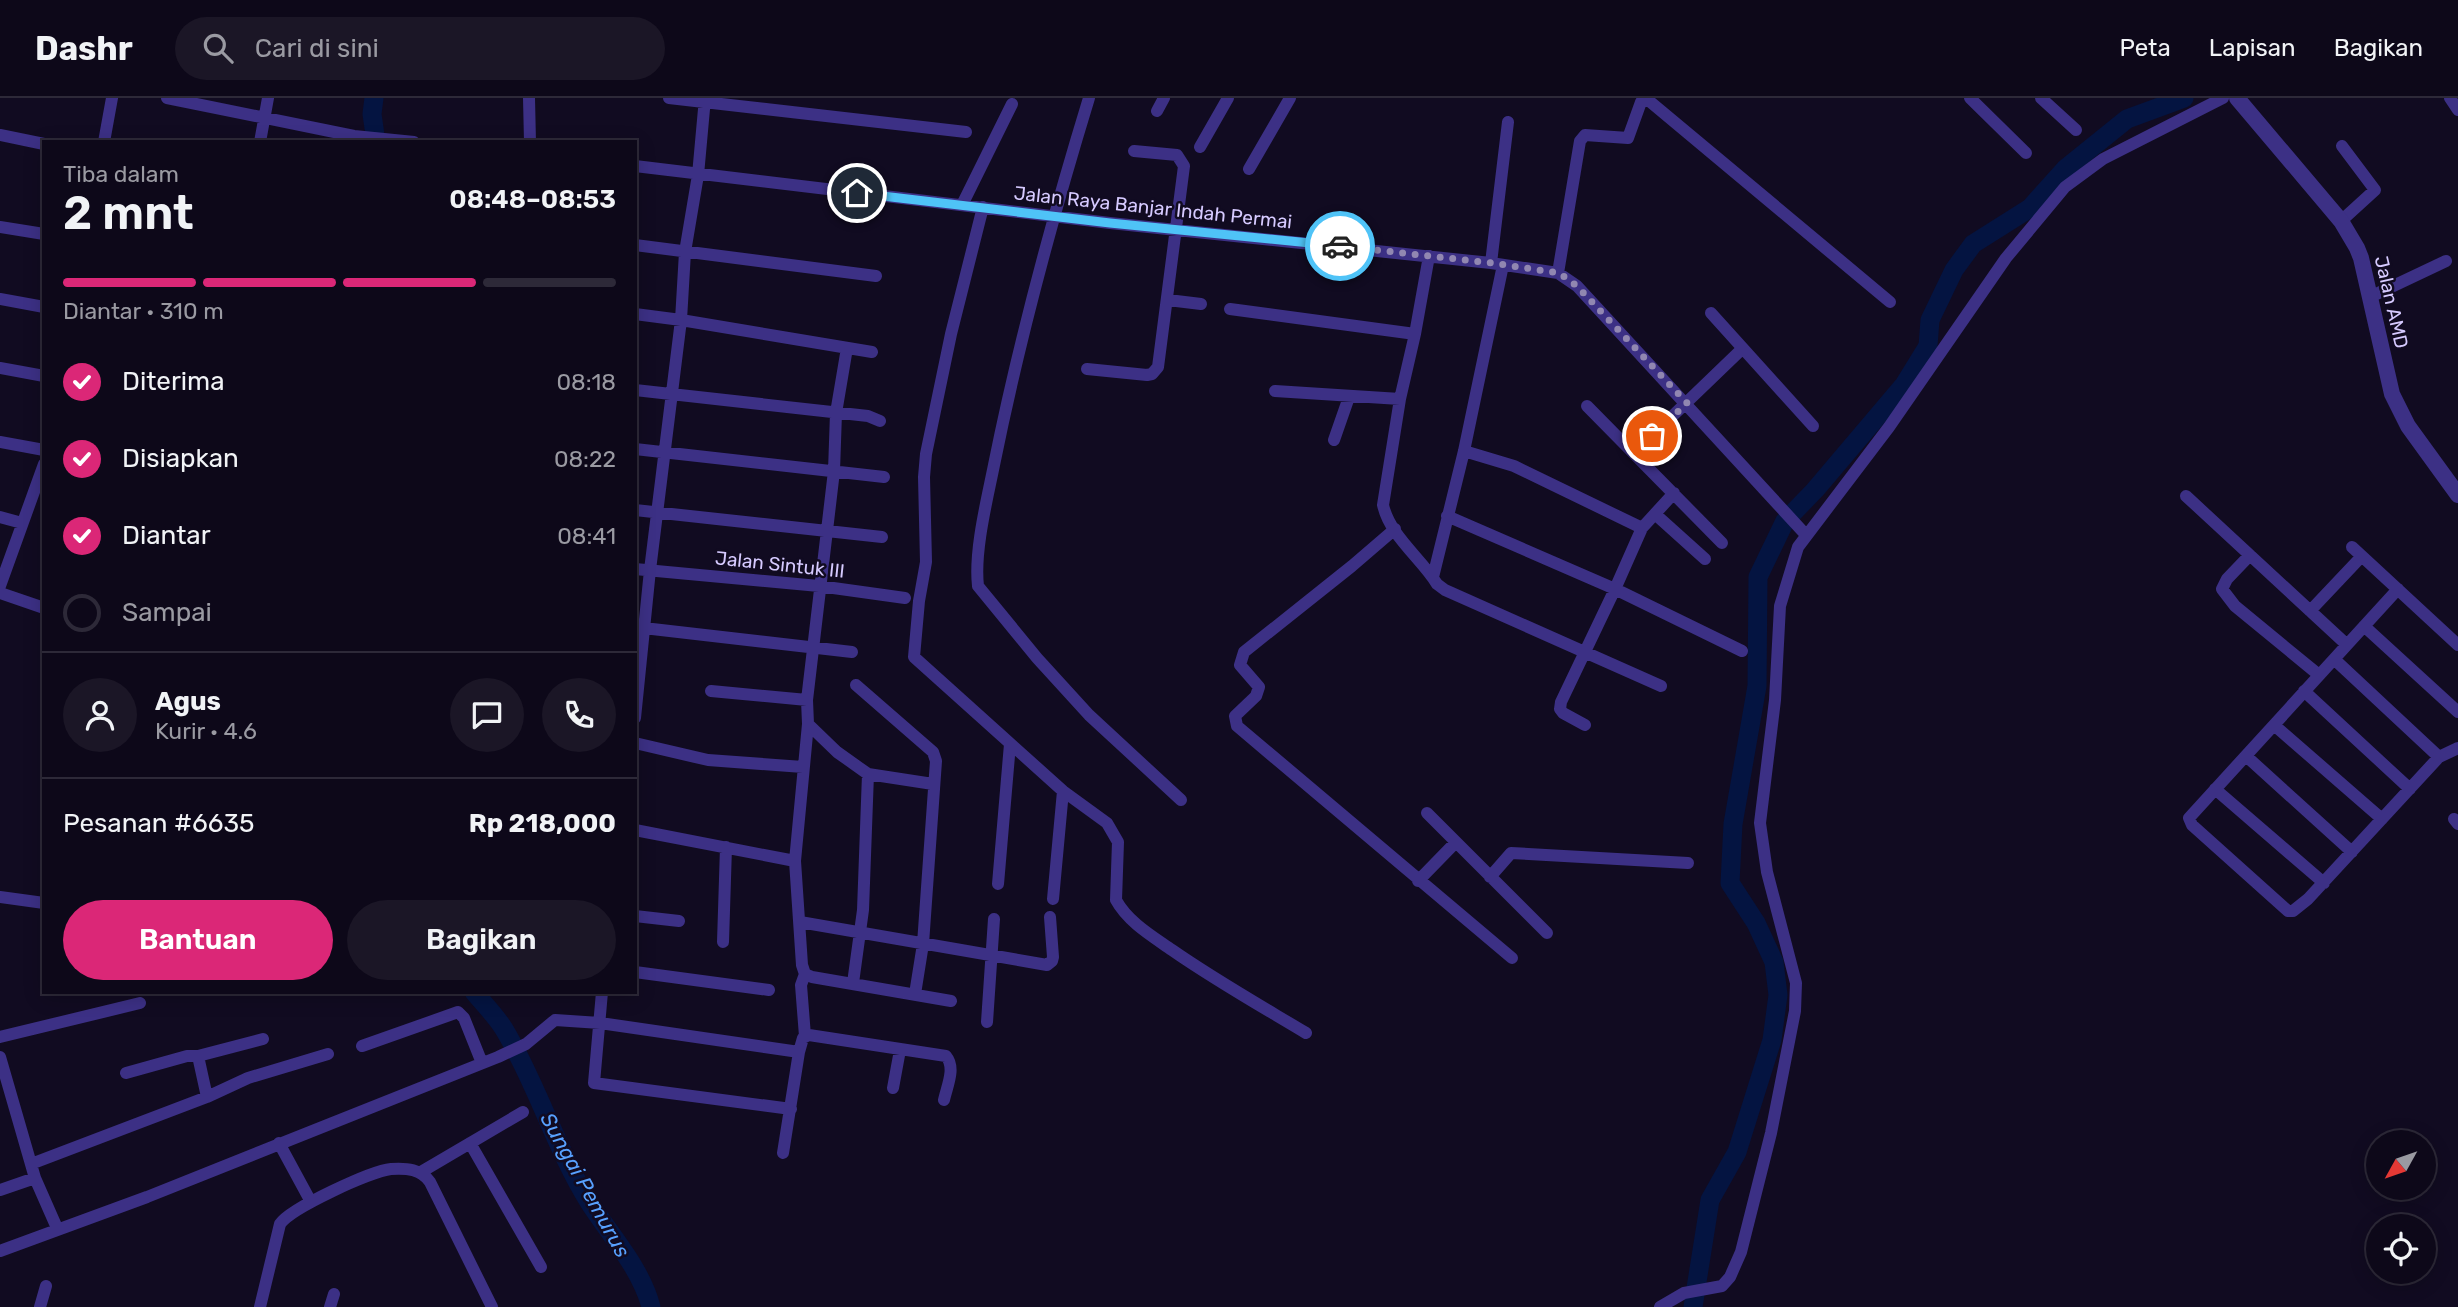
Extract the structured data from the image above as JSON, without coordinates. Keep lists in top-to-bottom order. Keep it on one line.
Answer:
{"streets":{"street":["Jalan Raya Banjar Indah Permai","Jalan AMD","Jalan Sintuk III"]},"water":["Sungai Pemurus"],"north":"bottom left","page":{"header":"Dashr","search":"Cari di sini","nav":["Peta","Lapisan","Bagikan"],"heading":["2 mnt","Tiba dalam","08:48–08:53"],"panel":["Agus","Kurir · 4.6","Pesanan #6635","Rp 218,000"],"bar":"Diantar · 310 m","list":[["Diterima","08:18"],["Disiapkan","08:22"],["Diantar","08:41"],"Sampai"],"buttons":["Bantuan","Bagikan"]}}
